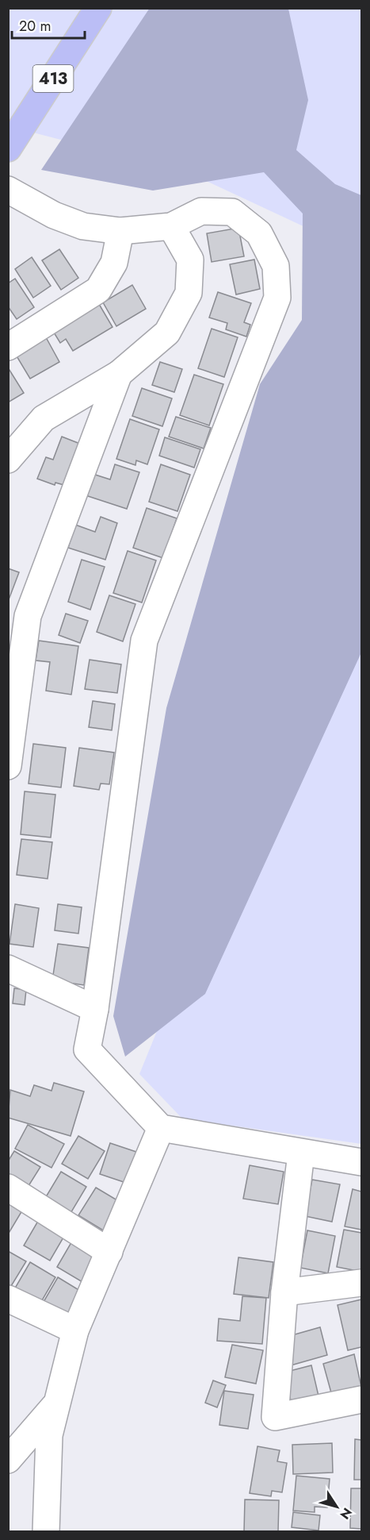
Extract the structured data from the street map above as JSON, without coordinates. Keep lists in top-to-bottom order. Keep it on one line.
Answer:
{"streets":{"highway":["413"]},"scale_bar":"20 m","north":"bottom right"}
